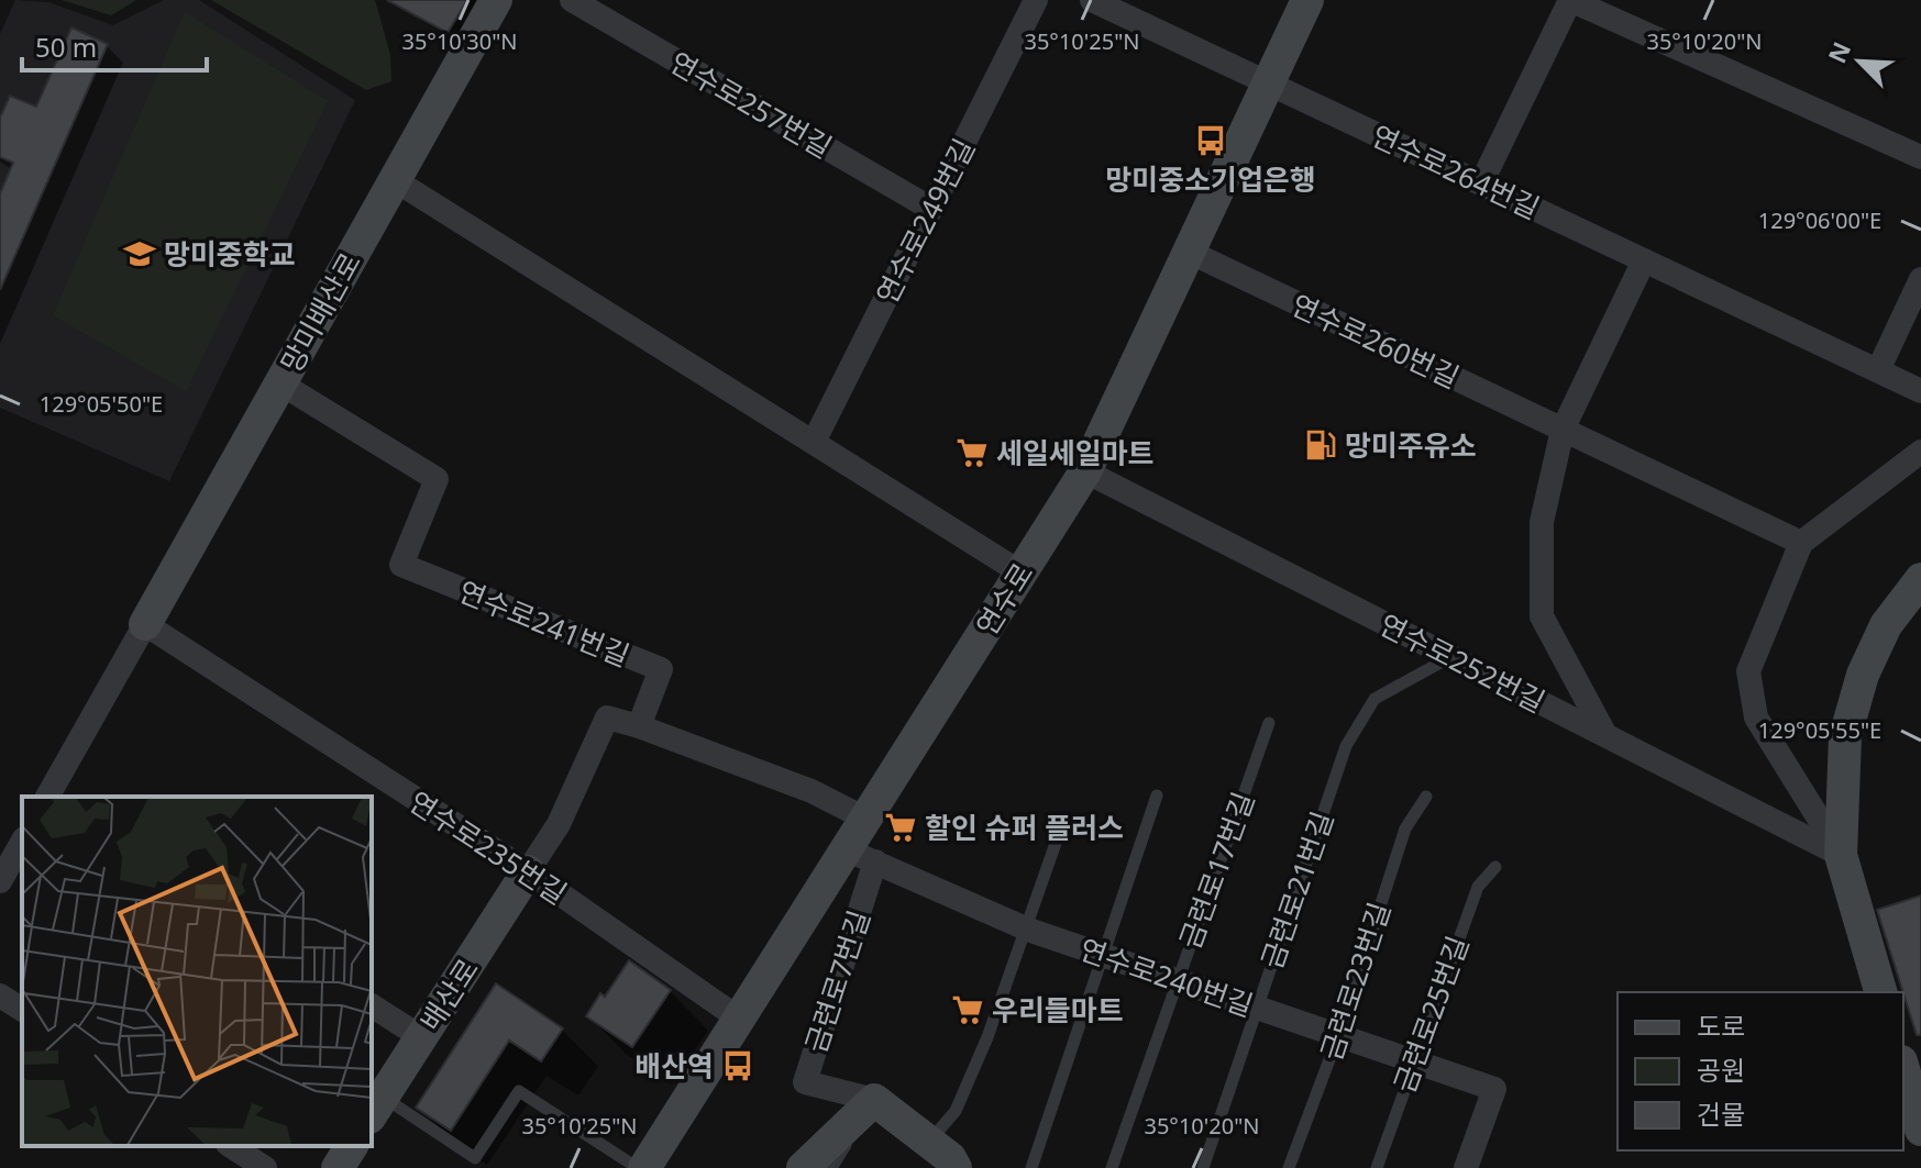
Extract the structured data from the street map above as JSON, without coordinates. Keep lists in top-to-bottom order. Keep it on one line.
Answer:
{"streets":{"street":["연수로257번길","연수로264번길","연수로249번길","망미배산로","연수로260번길","연수로","연수로241번길","연수로252번길","연수로235번길","연수로240번길","금련로7번길","배산로"],"lane":["금련로17번길","금련로21번길","금련로23번길","금련로25번길"]},"crossings":[["연수로257번길","연수로249번길"],["연수로264번길","연수로"],["망미배산로","연수로241번길"],["망미배산로","연수로235번길"],["연수로260번길","연수로"],["연수로","연수로252번길"],["연수로","연수로235번길"],["연수로","연수로240번길"],["연수로","금련로7번길"],["연수로252번길","금련로21번길"],["연수로235번길","배산로"],["금련로17번길","연수로240번길"],["금련로21번길","연수로240번길"],["연수로240번길","금련로7번길"],["연수로240번길","금련로23번길"],["연수로240번길","금련로25번길"]],"places":{"bus stop":["망미중소기업은행","배산역"],"school or university":["망미중학교"],"fuel station":["망미주유소"],"supermarket":["세일세일마트","할인 슈퍼 플러스","우리들마트"]},"legend":["도로","공원","건물"],"scale_bar":"50 m","north":"top left","coordinates":["35°10'30\"N","35°10'25\"N","35°10'20\"N","129°06'00\"E","129°05'50\"E","129°05'55\"E"]}
